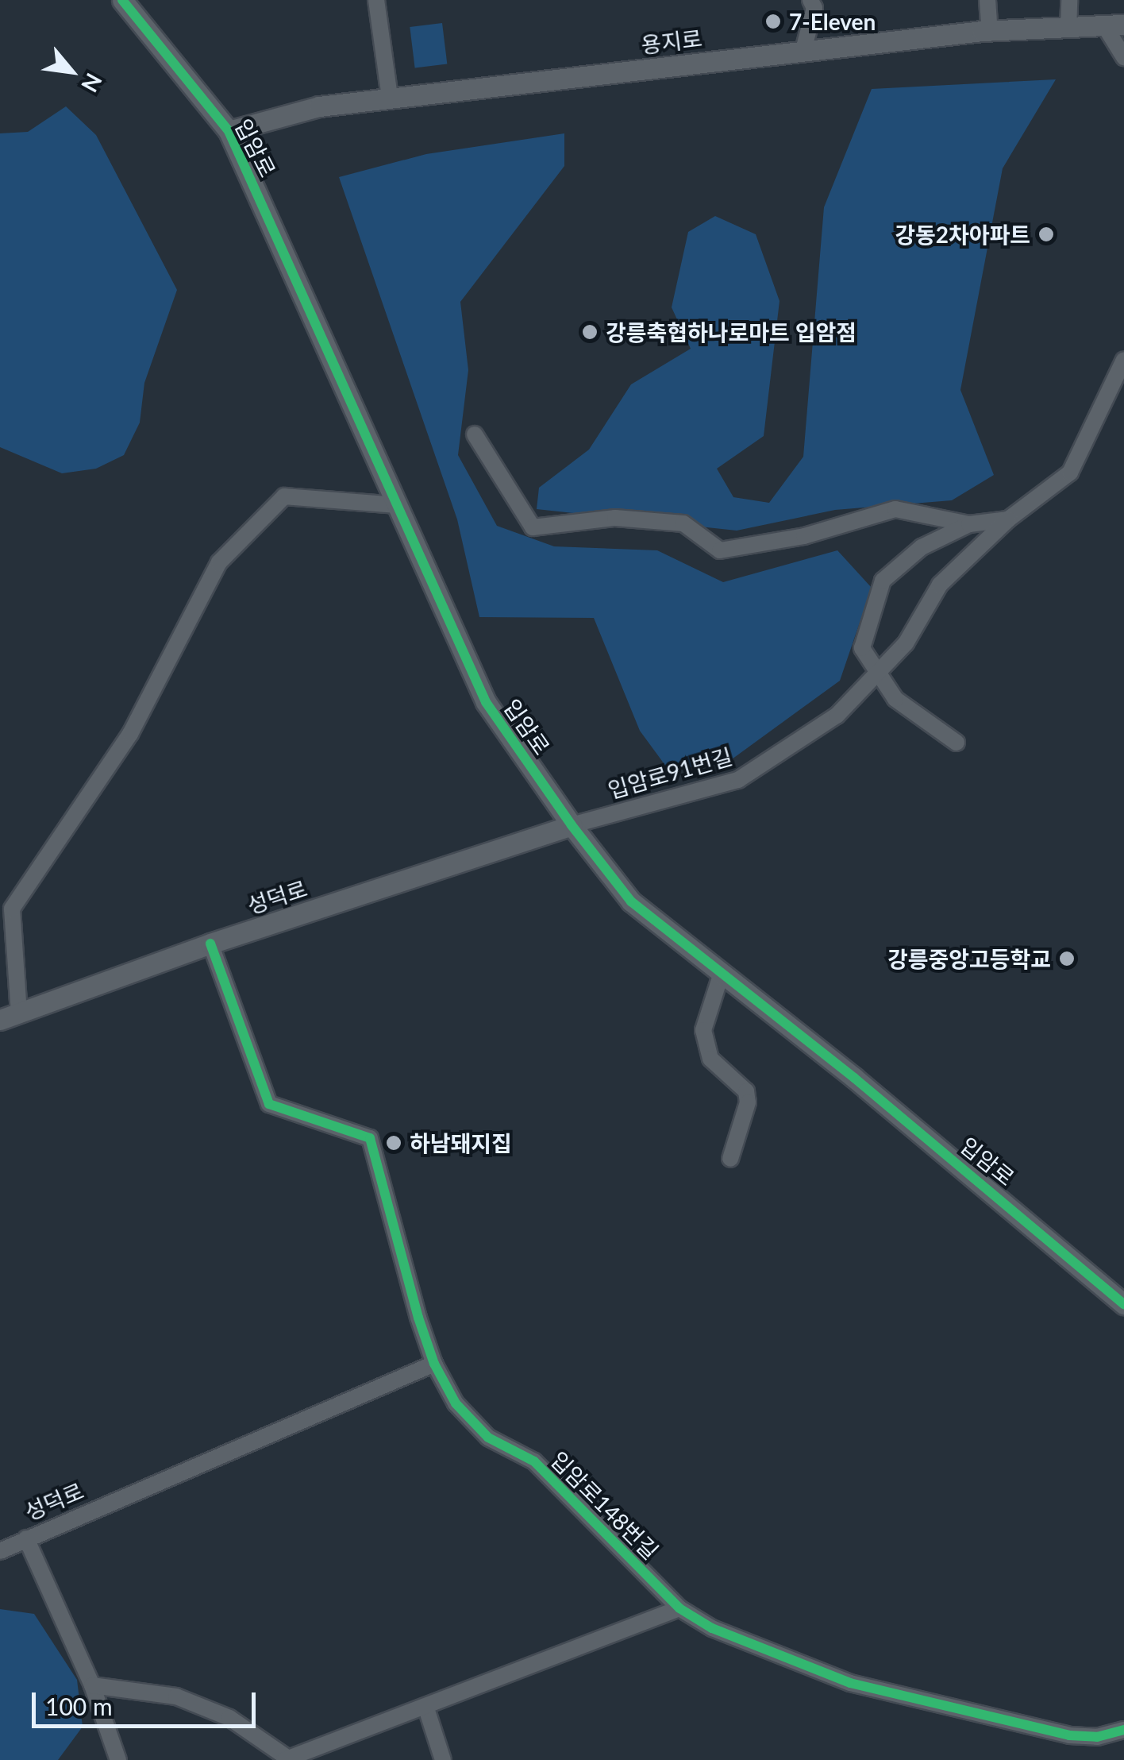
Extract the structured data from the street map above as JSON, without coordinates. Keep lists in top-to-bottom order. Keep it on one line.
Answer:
{"streets":{"street":["용지로","입암로","입암로91번길","성덕로","입암로148번길"]},"crossings":[["용지로","입암로"],["입암로","입암로91번길"],["입암로","성덕로"],["입암로91번길","성덕로"],["성덕로","입암로148번길"]],"places":["7-Eleven","강동2차아파트","강릉축협하나로마트 입암점","강릉중앙고등학교","하남돼지집"],"scale_bar":"100 m","north":"bottom right"}
